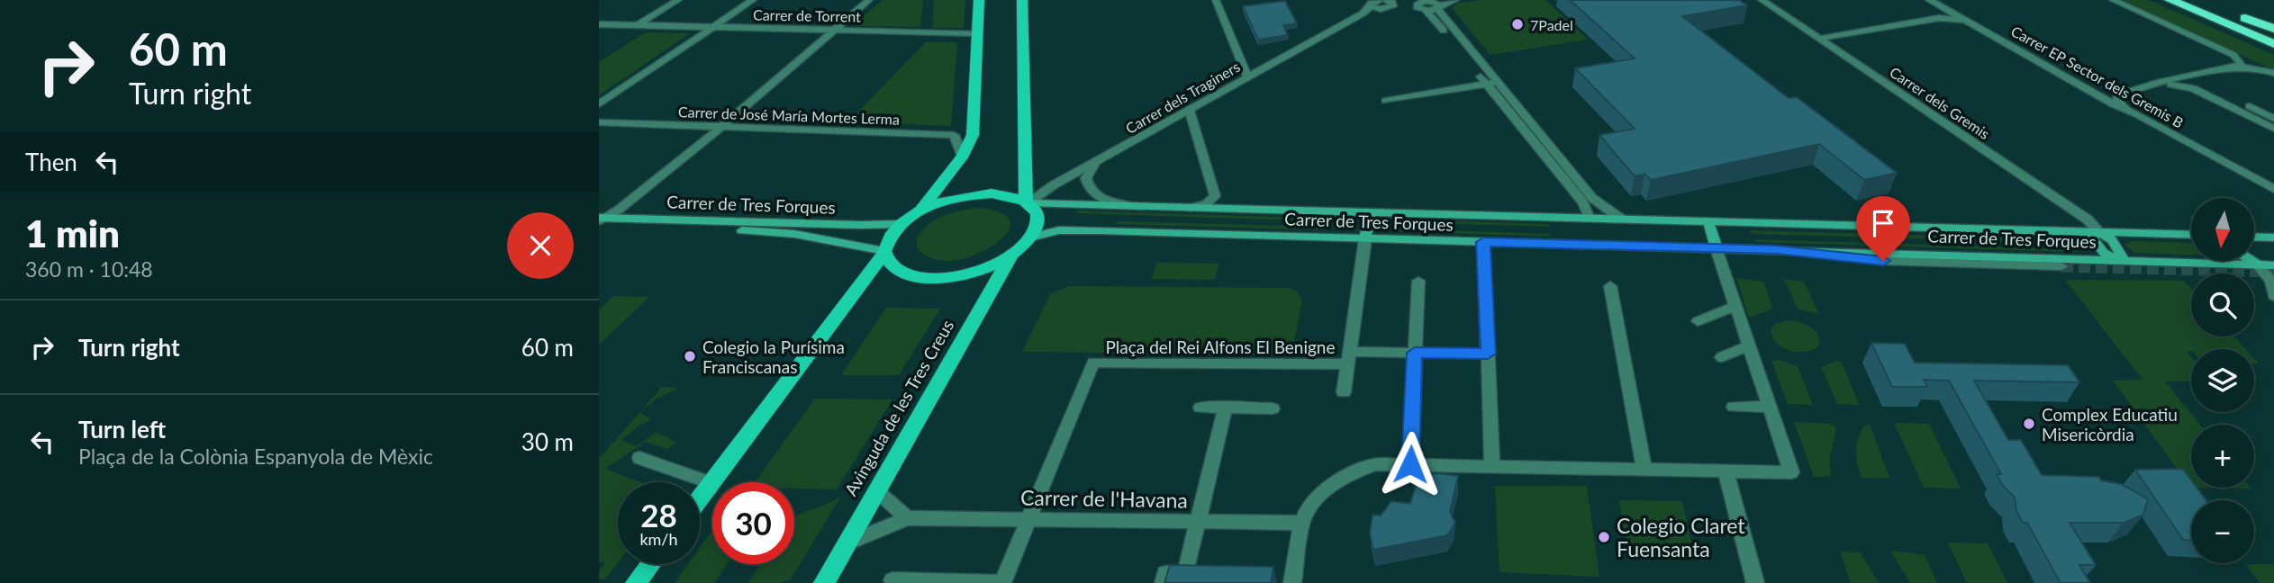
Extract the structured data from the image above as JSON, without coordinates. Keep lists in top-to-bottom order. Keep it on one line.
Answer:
{"streets":{"main road":["Carrer de Tres Forques","Avinguda de les Tres Creus"],"street":["Carrer de Torrent","Carrer EP Sector dels Gremis B","Carrer dels Traginers","Carrer dels Gremis","Carrer de José María Mortes Lerma","Plaça del Rei Alfons El Benigne","Carrer de l'Havana"]},"crossings":[["Carrer dels Traginers","Carrer de Tres Forques"],["Carrer dels Gremis","Carrer de Tres Forques"],["Plaça del Rei Alfons El Benigne","Carrer de l'Havana"],["Avinguda de les Tres Creus","Carrer de l'Havana"]],"places":["7Padel","Colegio la Purísima Franciscanas","Complex Educatiu Misericòrdia","Colegio Claret Fuensanta"],"north":"bottom","page":{"turn":["60 m","Turn right"],"then":"Then","heading":["1 min","360 m · 10:48"],"map_buttons":["+","−"],"list":[{"name":"Turn right","value":"60 m"},{"name":"Turn left","note":"Plaça de la Colònia Espanyola de Mèxic","value":"30 m"}],"speed":"28 km/h","limit":"30"}}
